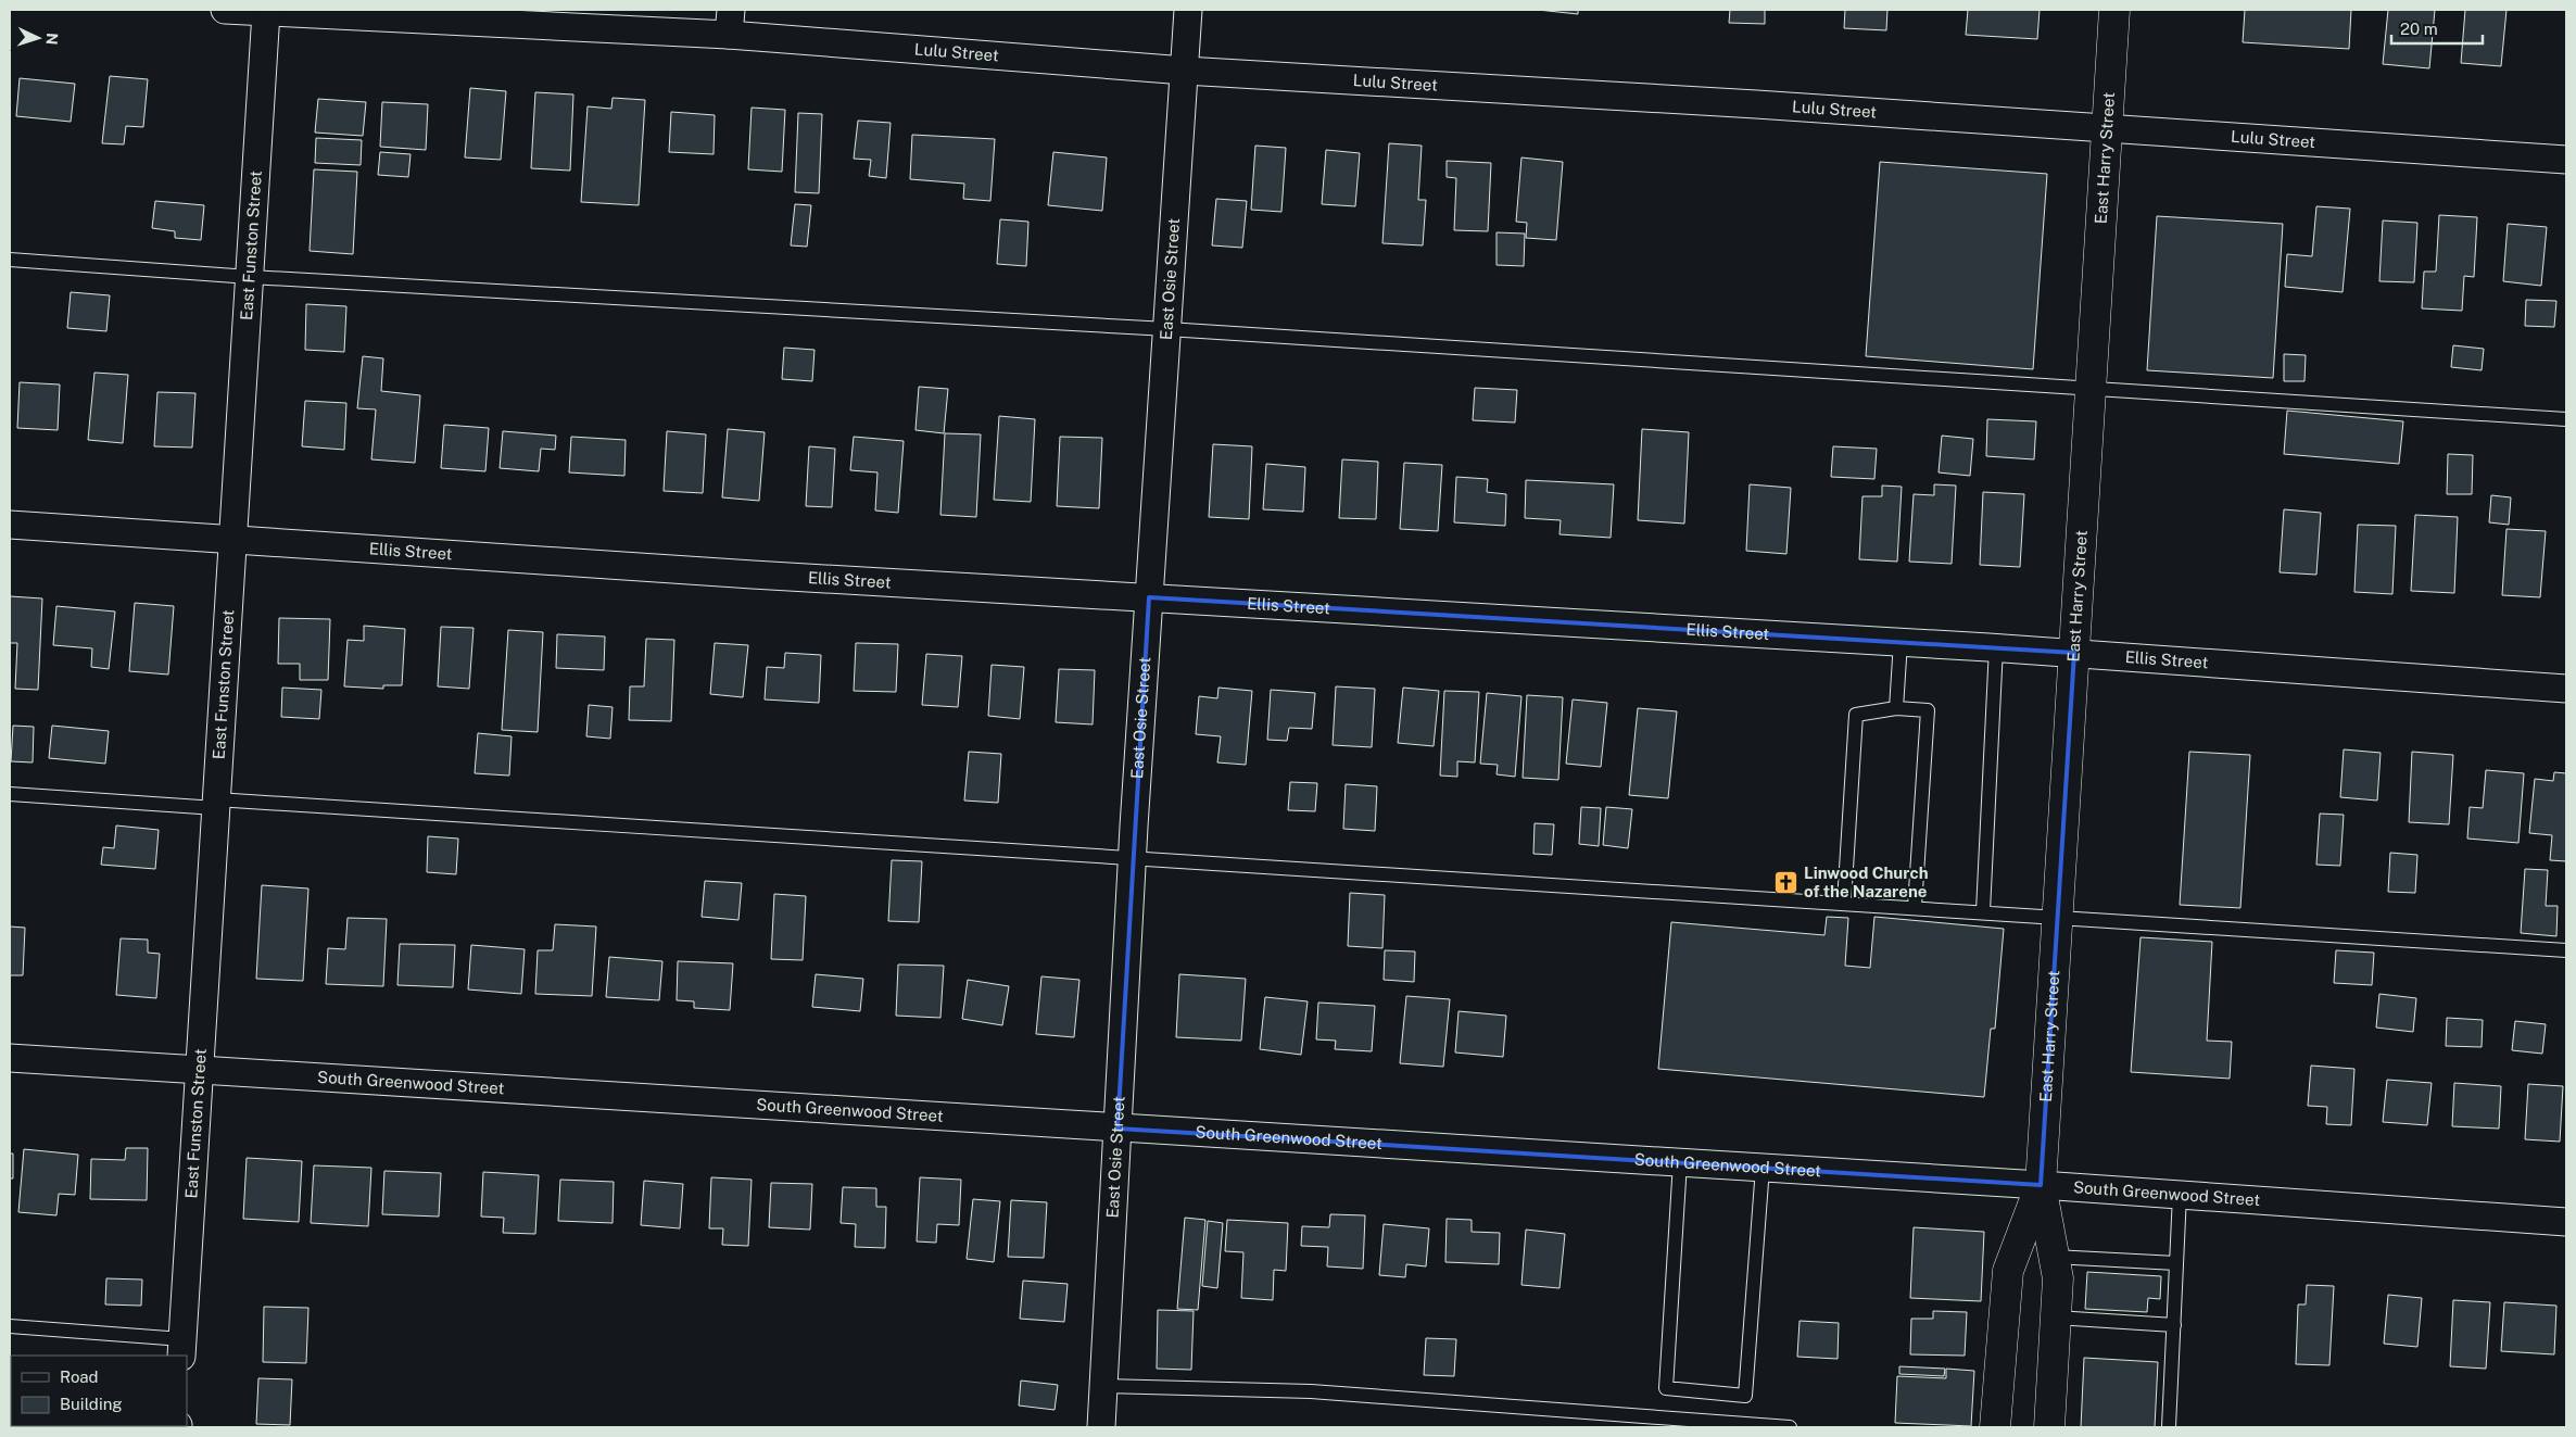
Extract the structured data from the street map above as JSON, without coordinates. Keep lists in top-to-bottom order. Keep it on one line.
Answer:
{"streets":{"main road":["East Harry Street"],"street":["Lulu Street","East Funston Street","East Osie Street","Ellis Street","South Greenwood Street"]},"crossings":[["Lulu Street","East Harry Street"],["Lulu Street","East Funston Street"],["Lulu Street","East Osie Street"],["East Harry Street","Ellis Street"],["East Harry Street","South Greenwood Street"],["East Funston Street","Ellis Street"],["East Funston Street","South Greenwood Street"],["East Osie Street","Ellis Street"],["East Osie Street","South Greenwood Street"]],"places":{"church":["Linwood Church of the Nazarene"]},"legend":["Road","Building"],"scale_bar":"20 m","north":"right"}
